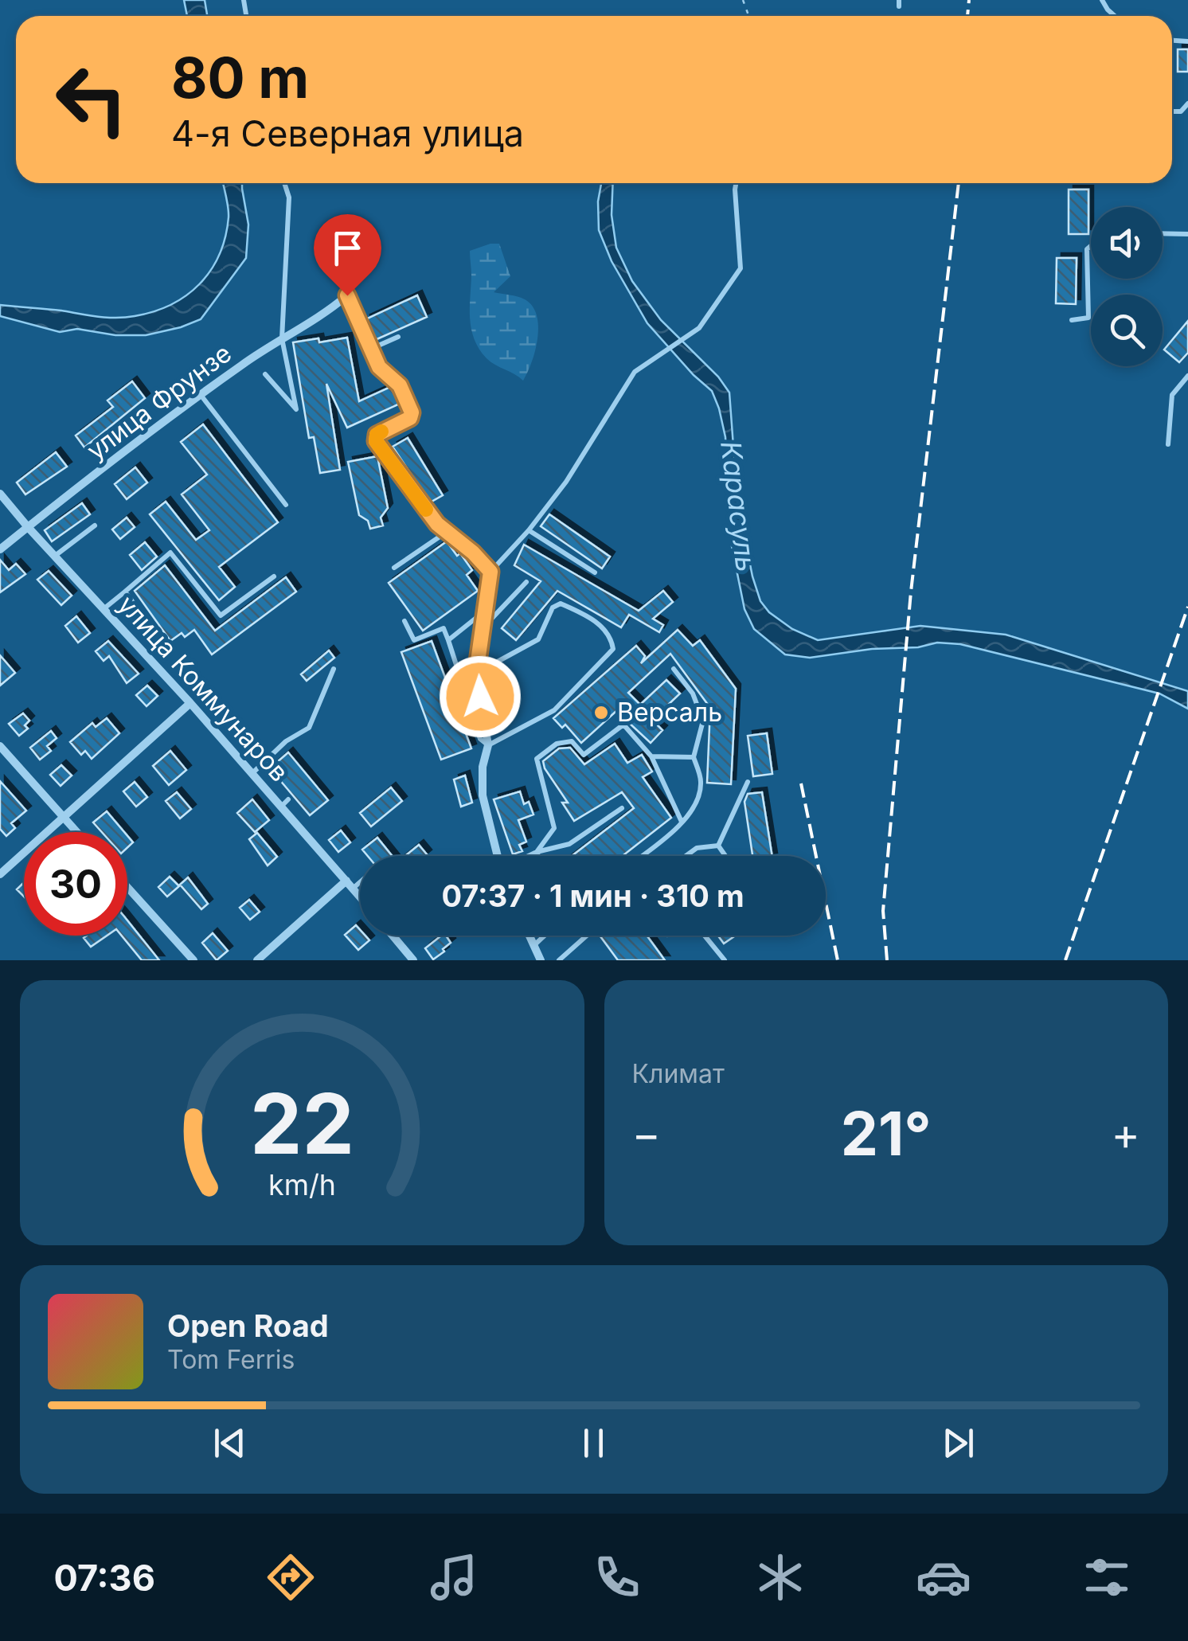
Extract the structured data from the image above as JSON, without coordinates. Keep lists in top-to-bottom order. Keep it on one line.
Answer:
{"streets":{"street":["улица Фрунзе","улица Коммунаров"]},"crossings":[["улица Фрунзе","улица Коммунаров"]],"water":["Карасуль"],"places":["Версаль"],"page":{"turn":["80 m","4-я Северная улица"],"limit":"30","trip":"07:37 · 1 мин · 310 m","tile":"Климат","heat":["−","21°","+"],"song":["Open Road","Tom Ferris"],"tabs":"07:36","gauge":["22","km/h"]}}
